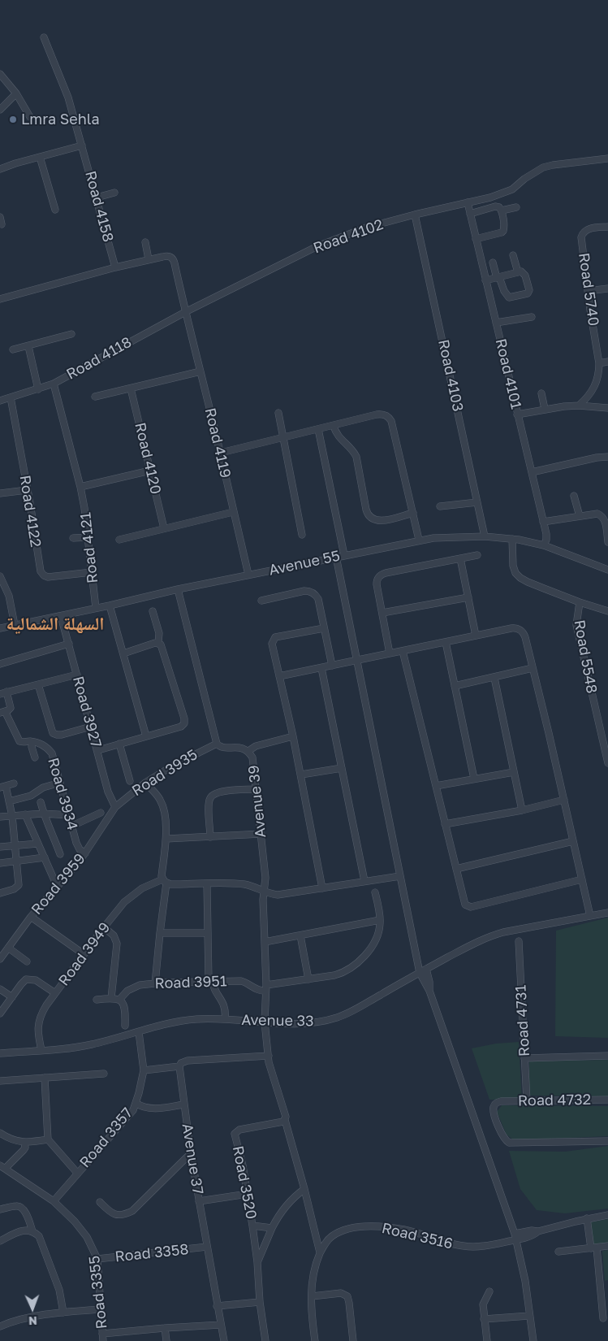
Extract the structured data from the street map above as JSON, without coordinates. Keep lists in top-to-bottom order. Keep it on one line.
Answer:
{"streets":{"street":["Road 4158","Road 4102","Road 5740","Road 4118","Road 4101","Road 4103","Road 4119","Road 4120","Road 4122","Road 4121","Avenue 55","Road 5548","Road 3927","Road 3935","Road 3934","Avenue 39","Road 3959","Road 3949","Road 3951","Avenue 33","Road 4731","Road 4732","Road 3357","Avenue 37","Road 3520","Road 3516","Road 3358","Road 3355"]},"crossings":[["Road 4102","Road 4118"],["Road 4102","Road 4101"],["Road 4102","Road 4103"],["Road 4102","Road 4119"],["Road 4118","Road 4119"],["Road 4118","Road 4122"],["Road 4118","Road 4121"],["Road 4101","Avenue 55"],["Road 4103","Avenue 55"],["Road 4119","Avenue 55"],["Road 4122","Road 4121"],["Road 4121","Avenue 55"],["Avenue 55","Road 3927"],["Road 3927","Road 3935"],["Road 3927","Road 3959"],["Road 3935","Avenue 39"],["Road 3935","Road 3959"],["Road 3934","Road 3959"],["Avenue 39","Road 3949"],["Avenue 39","Road 3951"],["Avenue 39","Avenue 33"],["Road 3949","Avenue 33"],["Avenue 33","Road 3357"],["Road 4731","Road 4732"],["Road 3357","Avenue 37"],["Road 3357","Road 3355"],["Avenue 37","Road 3358"],["Road 3358","Road 3355"]],"districts":["السهلة الشمالية"],"places":["Lmra Sehla"],"north":"bottom"}
